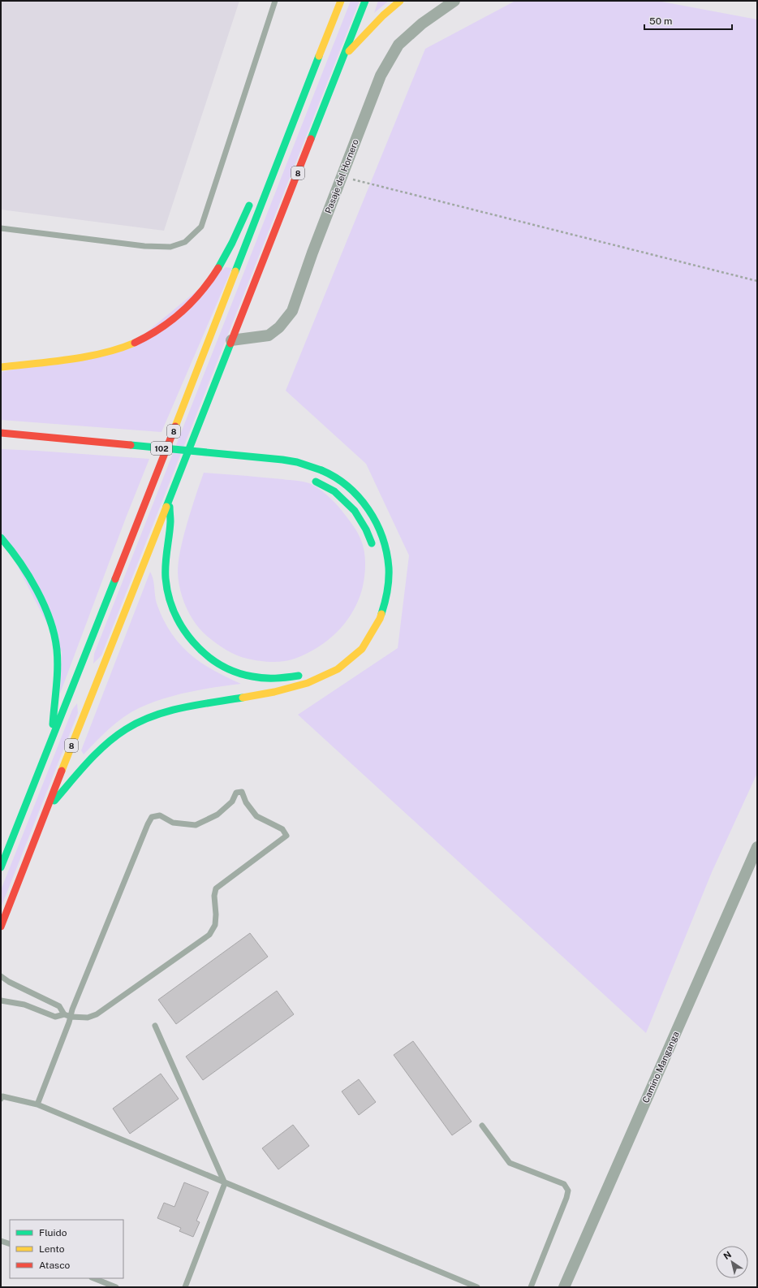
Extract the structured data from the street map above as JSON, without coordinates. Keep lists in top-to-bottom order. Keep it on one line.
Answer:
{"streets":{"highway":["8","102"],"street":["Pasaje del Hornero","Camino Manganga"]},"crossings":[["8","Pasaje del Hornero"],["8","102"]],"legend":["Fluido","Lento","Atasco"],"scale_bar":"50 m","north":"top left"}
